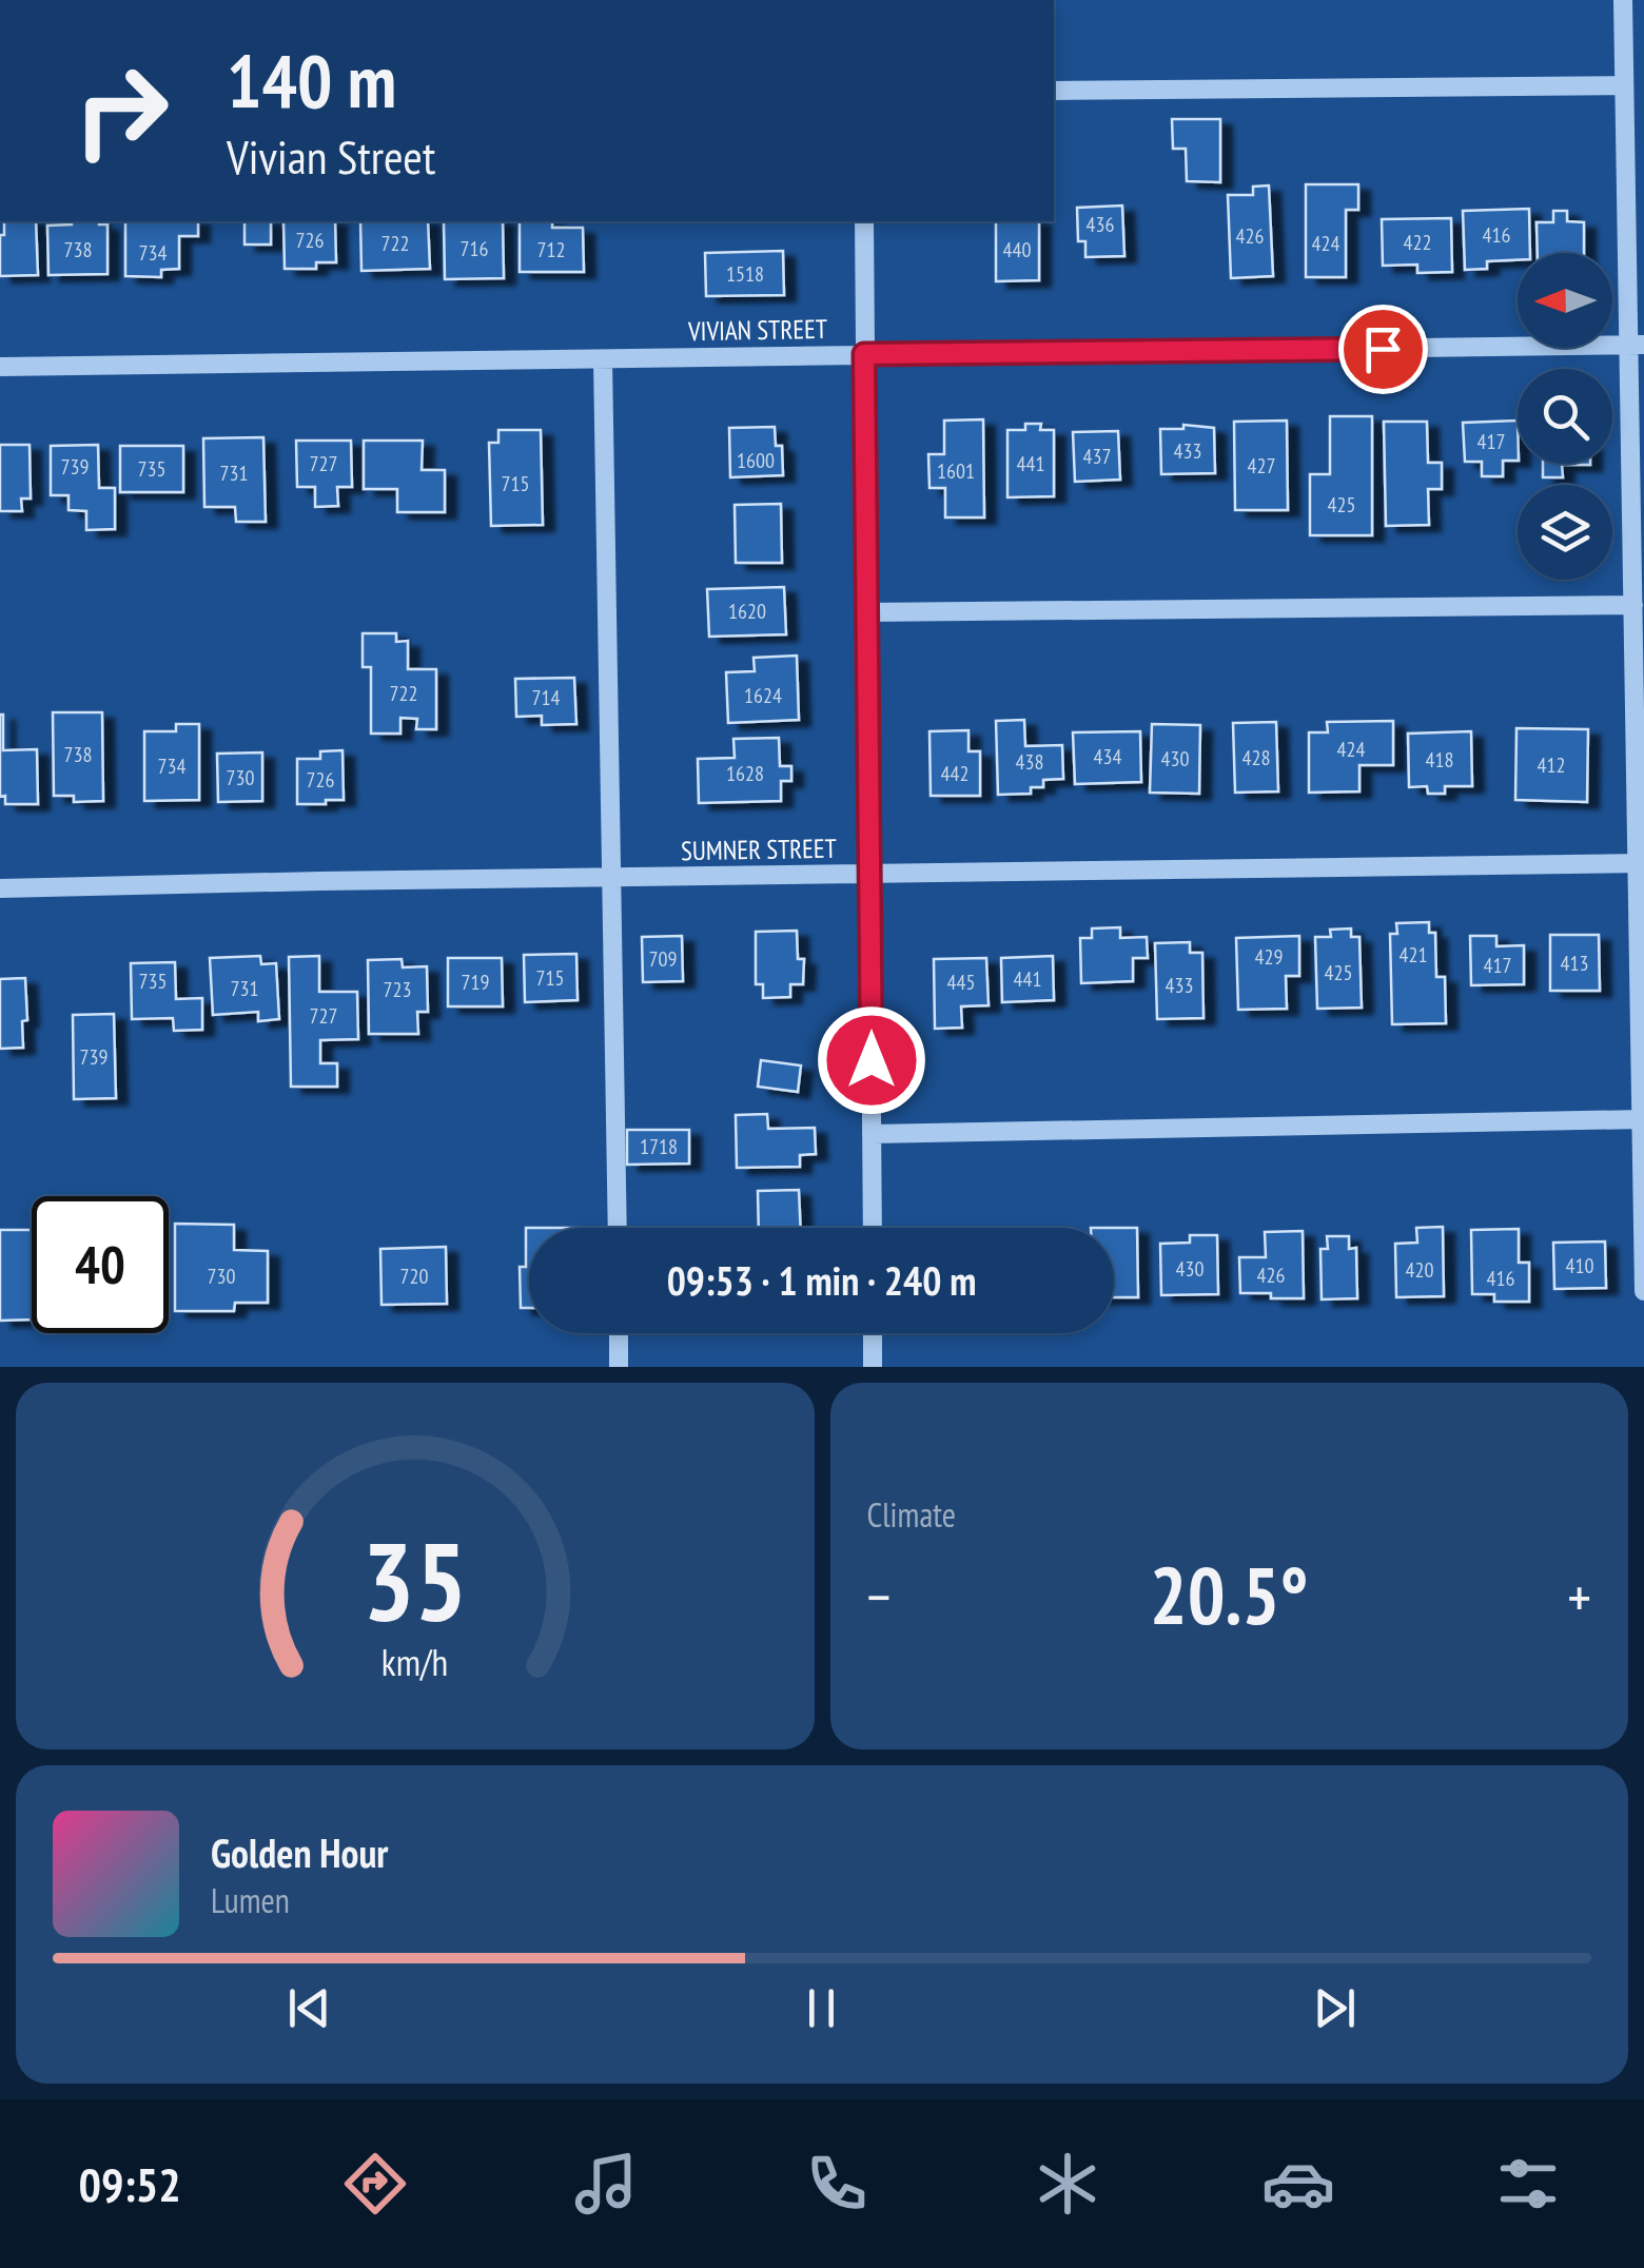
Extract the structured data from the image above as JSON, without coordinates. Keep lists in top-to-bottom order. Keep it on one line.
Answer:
{"streets":{"street":["VIVIAN STREET","SUMNER STREET"]},"house_numbers":["436","416","426","726","422","722","424","716","738","712","440","734","1518","417","433","437","1600","727","441","427","739","735","1601","731","715","425","1620","722","1624","714","424","738","434","428","430","418","438","412","734","1628","442","730","726","421","429","709","413","417","425","715","441","735","719","445","433","731","723","727","739","1718","410","430","420","426","730","720","416"],"north":"left","page":{"turn":["140 m","Vivian Street"],"limit":"40","trip":"09:53 · 1 min · 240 m","tile":"Climate","heat":["−","20.5°","+"],"song":["Golden Hour","Lumen"],"tabs":"09:52","gauge":["35","km/h"]}}
